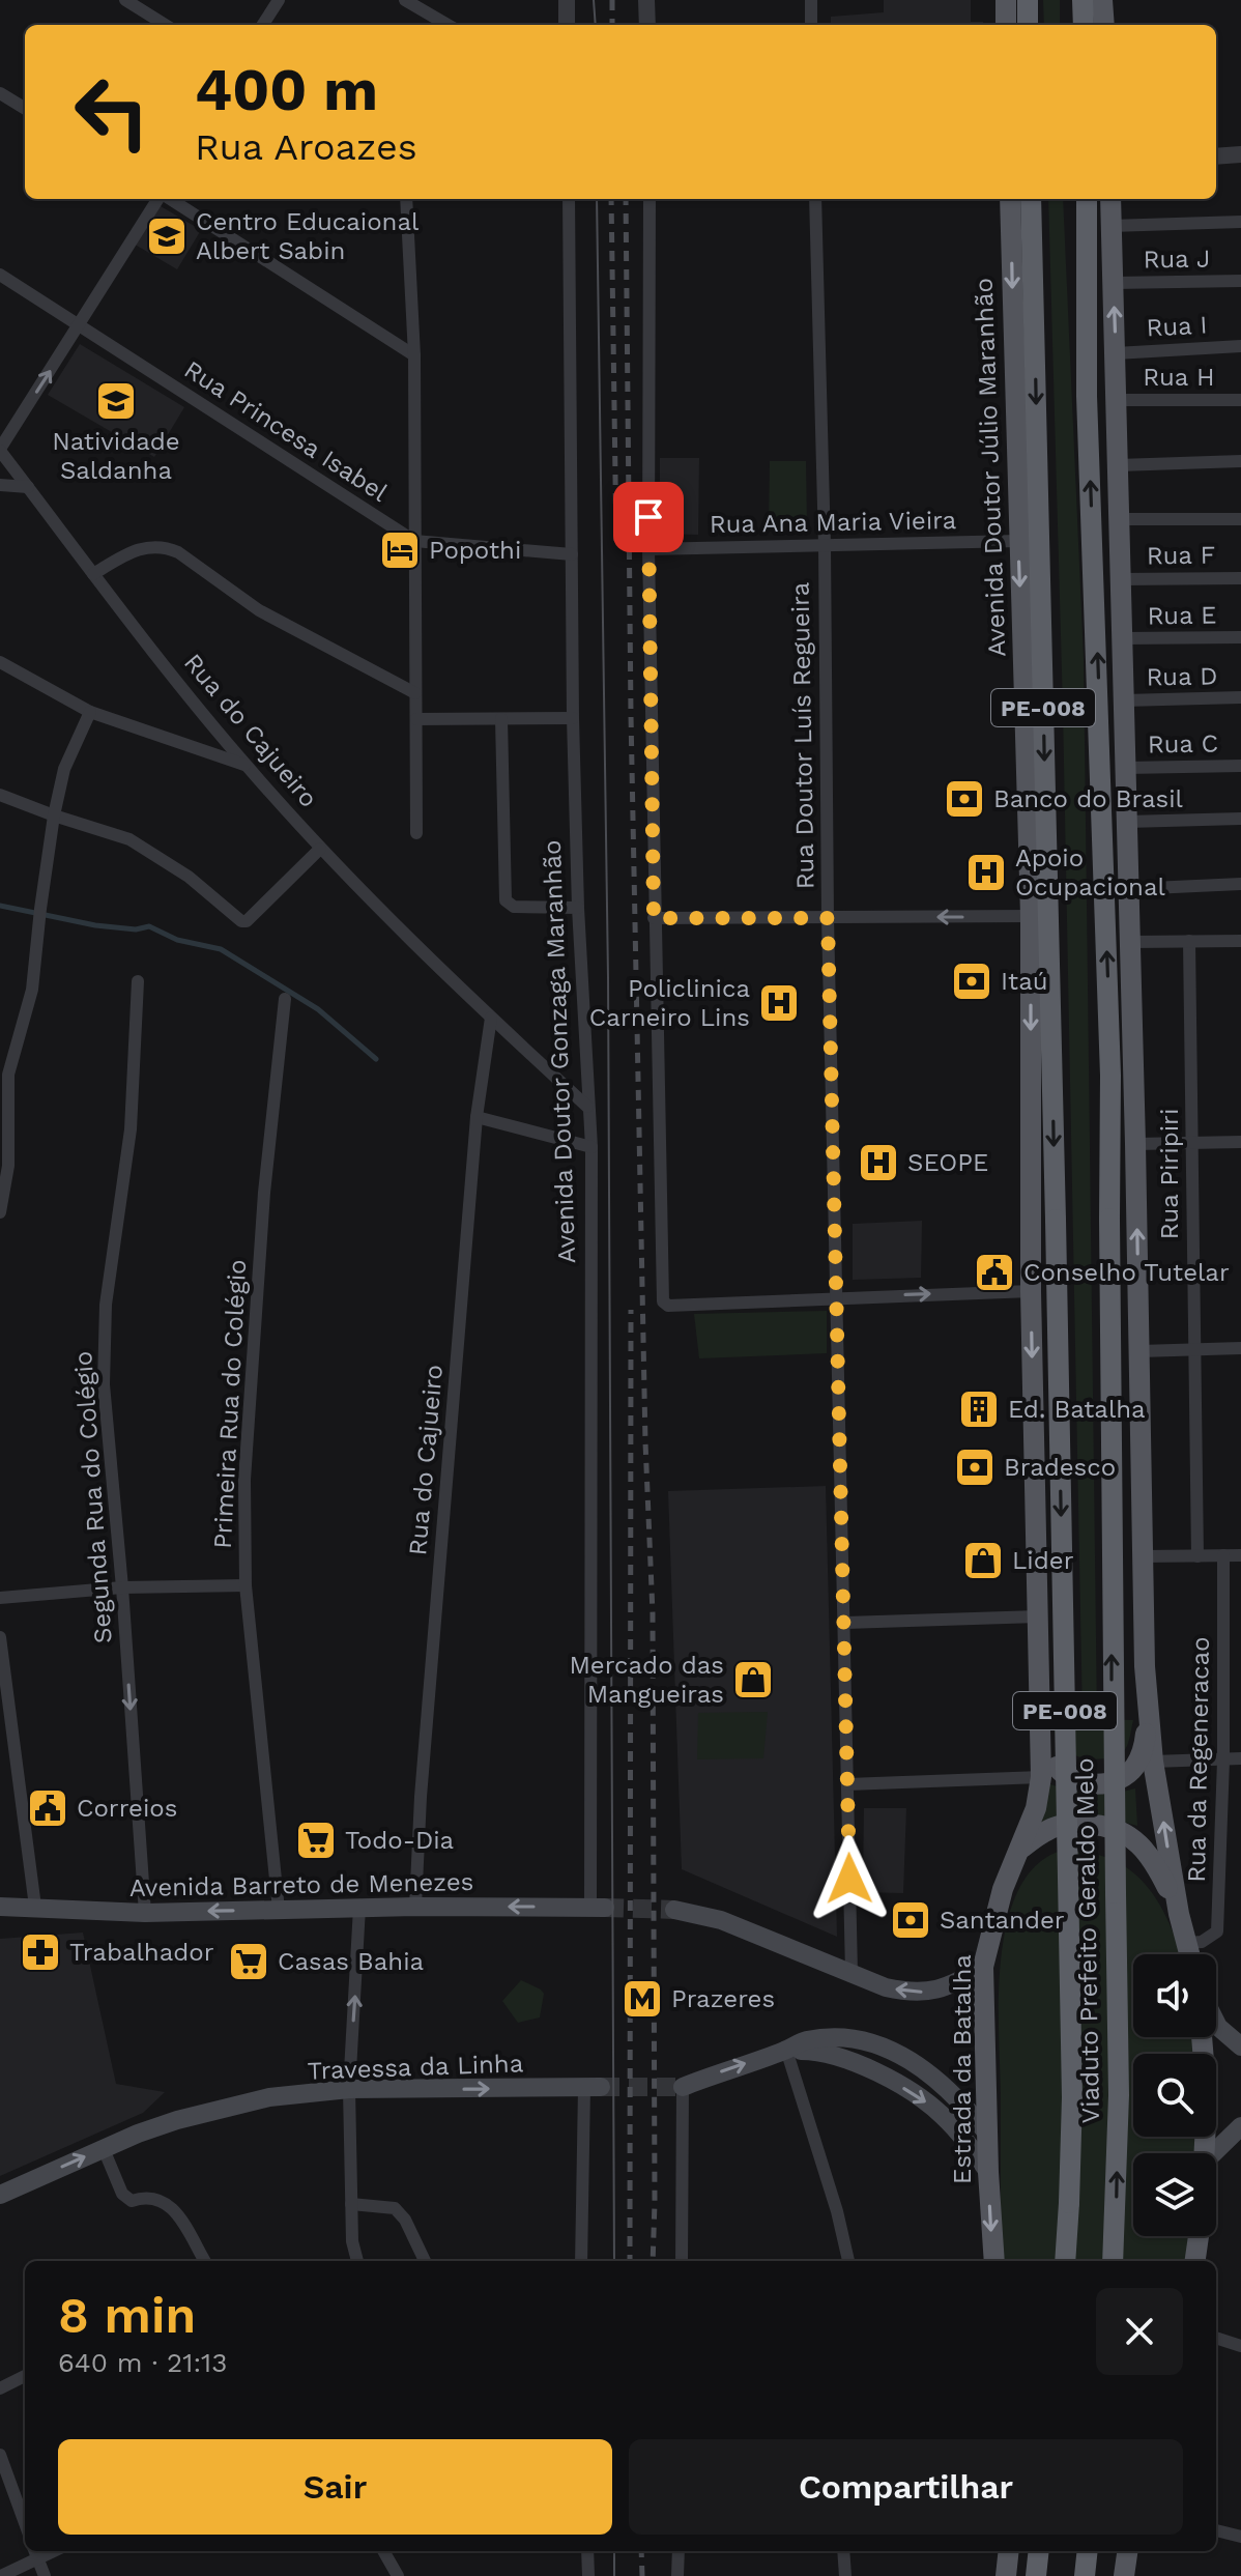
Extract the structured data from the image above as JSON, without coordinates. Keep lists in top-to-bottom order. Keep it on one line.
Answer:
{"streets":{"highway":["Avenida Doutor Júlio Maranhão","PE-008","Viaduto Prefeito Geraldo Melo"],"main road":["Avenida Barreto de Menezes","Travessa da Linha","Estrada da Batalha"],"street":["Rua J","Rua I","Rua H","Rua Princesa Isabel","Rua Ana Maria Vieira","Rua F","Rua E","Rua D","Rua do Cajueiro","Rua Doutor Luís Regueira","Rua C","Avenida Doutor Gonzaga Maranhão","Rua Piripiri","Primeira Rua do Colégio","Segunda Rua do Colégio","Rua da Regeneracao"]},"crossings":[["Rua Princesa Isabel","Avenida Doutor Gonzaga Maranhão"],["Avenida Doutor Júlio Maranhão","Rua Ana Maria Vieira"],["Avenida Doutor Júlio Maranhão","Viaduto Prefeito Geraldo Melo"],["Avenida Doutor Júlio Maranhão","Estrada da Batalha"],["Rua Ana Maria Vieira","Rua Doutor Luís Regueira"],["Rua do Cajueiro","Avenida Doutor Gonzaga Maranhão"],["Rua do Cajueiro","Avenida Barreto de Menezes"],["Avenida Doutor Gonzaga Maranhão","Avenida Barreto de Menezes"],["Primeira Rua do Colégio","Avenida Barreto de Menezes"],["Segunda Rua do Colégio","Avenida Barreto de Menezes"]],"one_way":["Avenida Barreto de Menezes","Travessa da Linha"],"places":{"school or university":["Centro Educaional Albert Sabin","Natividade Saldanha"],"hotel":["Popothi"],"bank":["Banco do Brasil","Itaú","Bradesco","Santander"],"hospital":["Apoio Ocupacional","Policlinica Carneiro Lins","SEOPE"],"public building":["Conselho Tutelar","Correios"],"building":["Ed. Batalha"],"shop":["Lider","Mercado das Mangueiras"],"supermarket":["Todo-Dia","Casas Bahia"],"pharmacy":["Trabalhador"],"metro station":["Prazeres"]},"page":{"turn":["400 m","Rua Aroazes"],"heading":["8 min","640 m · 21:13"],"buttons":["Sair","Compartilhar"]}}
